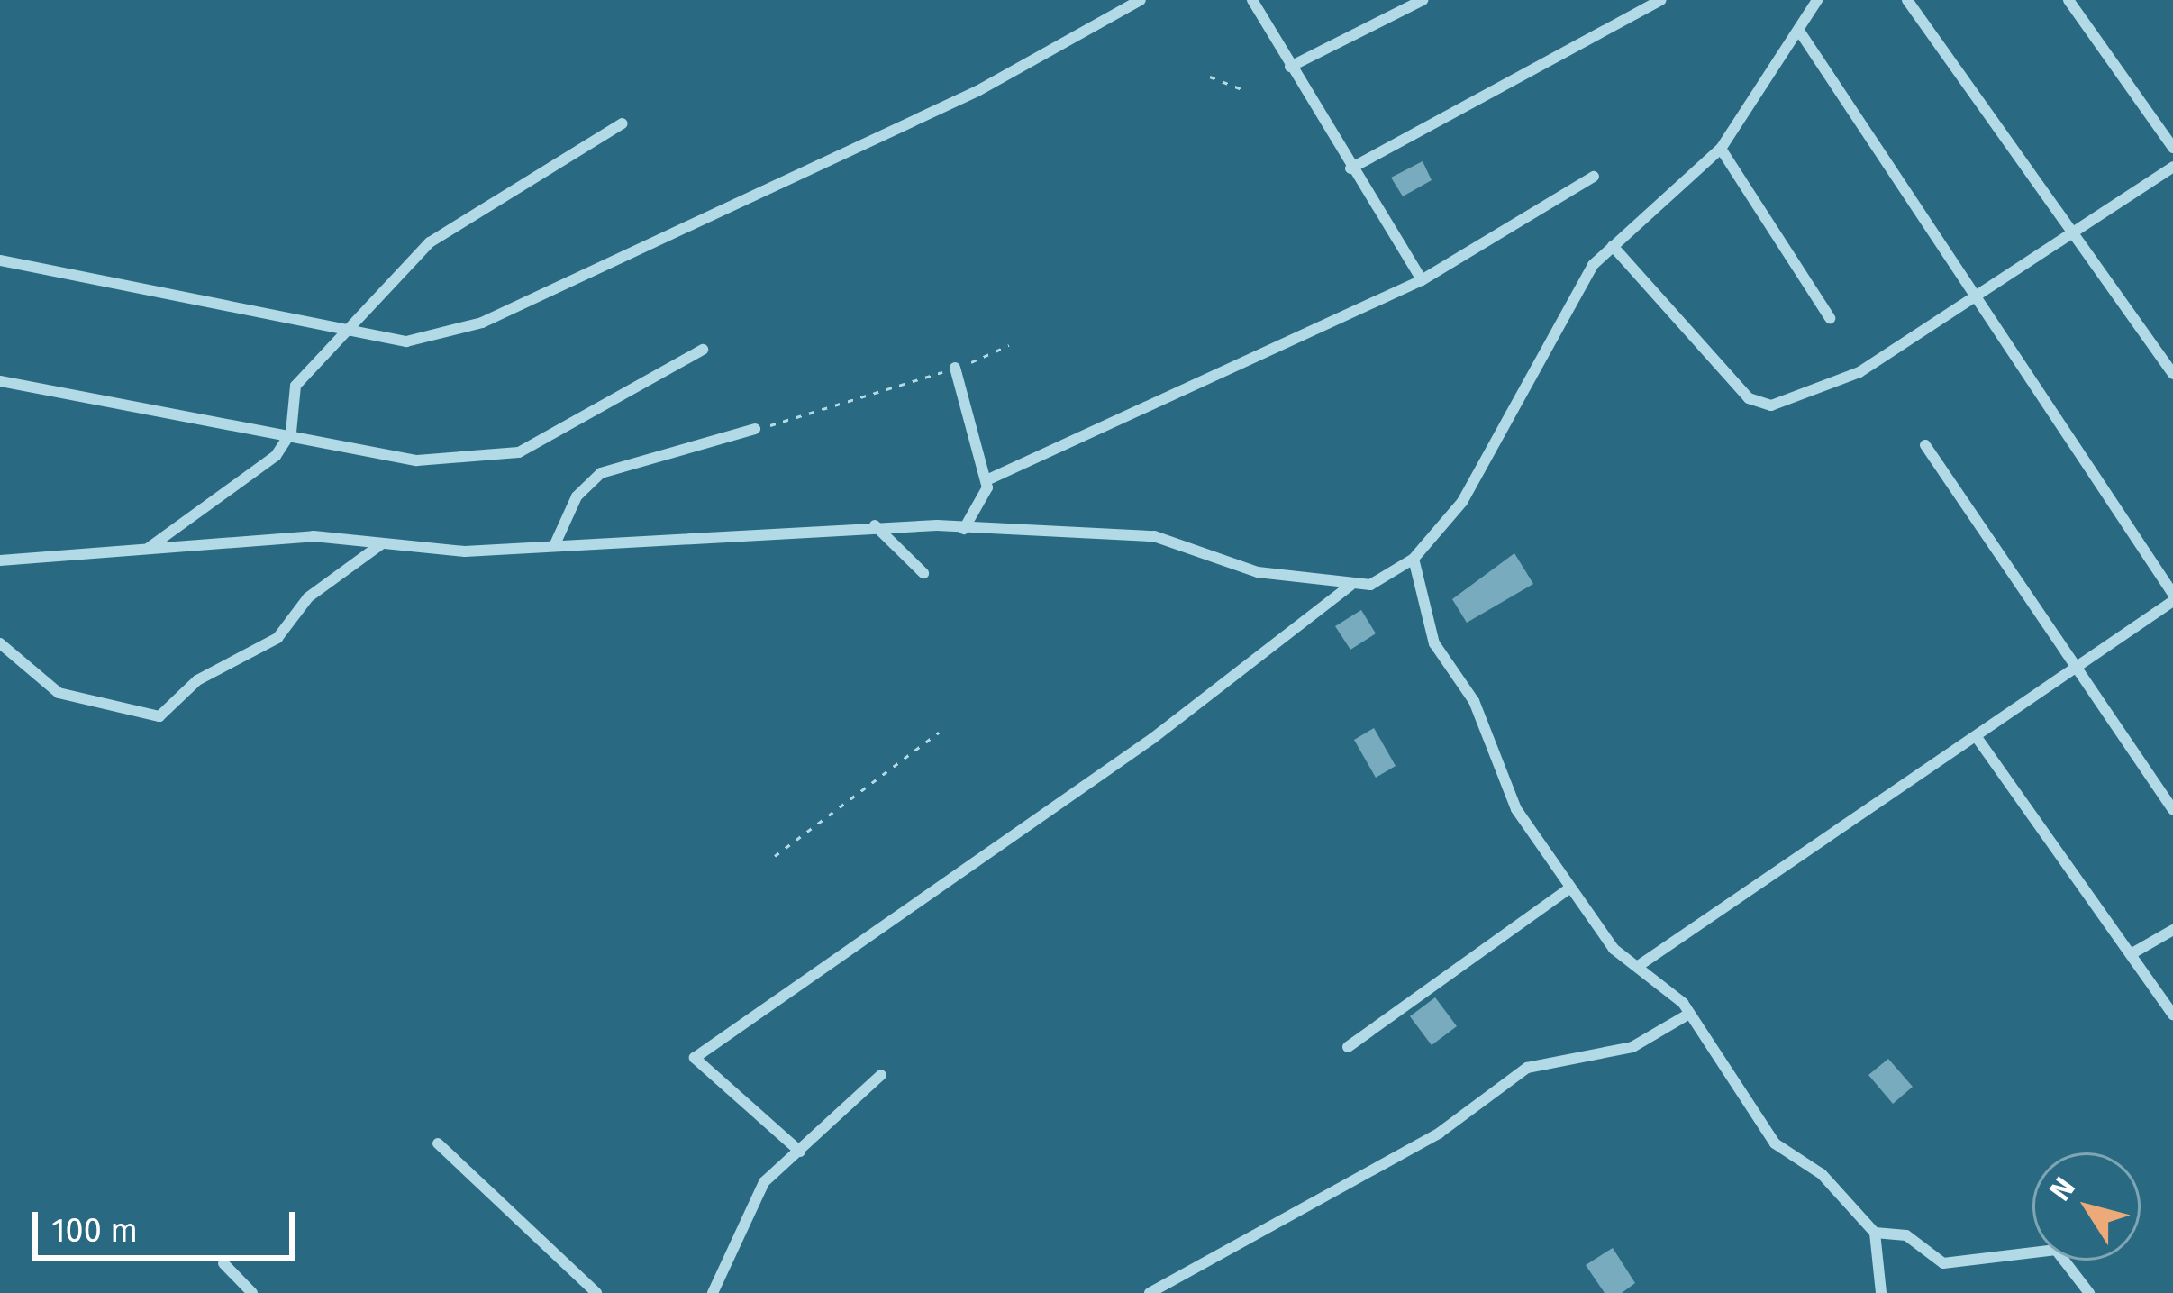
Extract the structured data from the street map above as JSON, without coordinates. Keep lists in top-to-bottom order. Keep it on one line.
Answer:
{"scale_bar":"100 m","north":"top left"}
